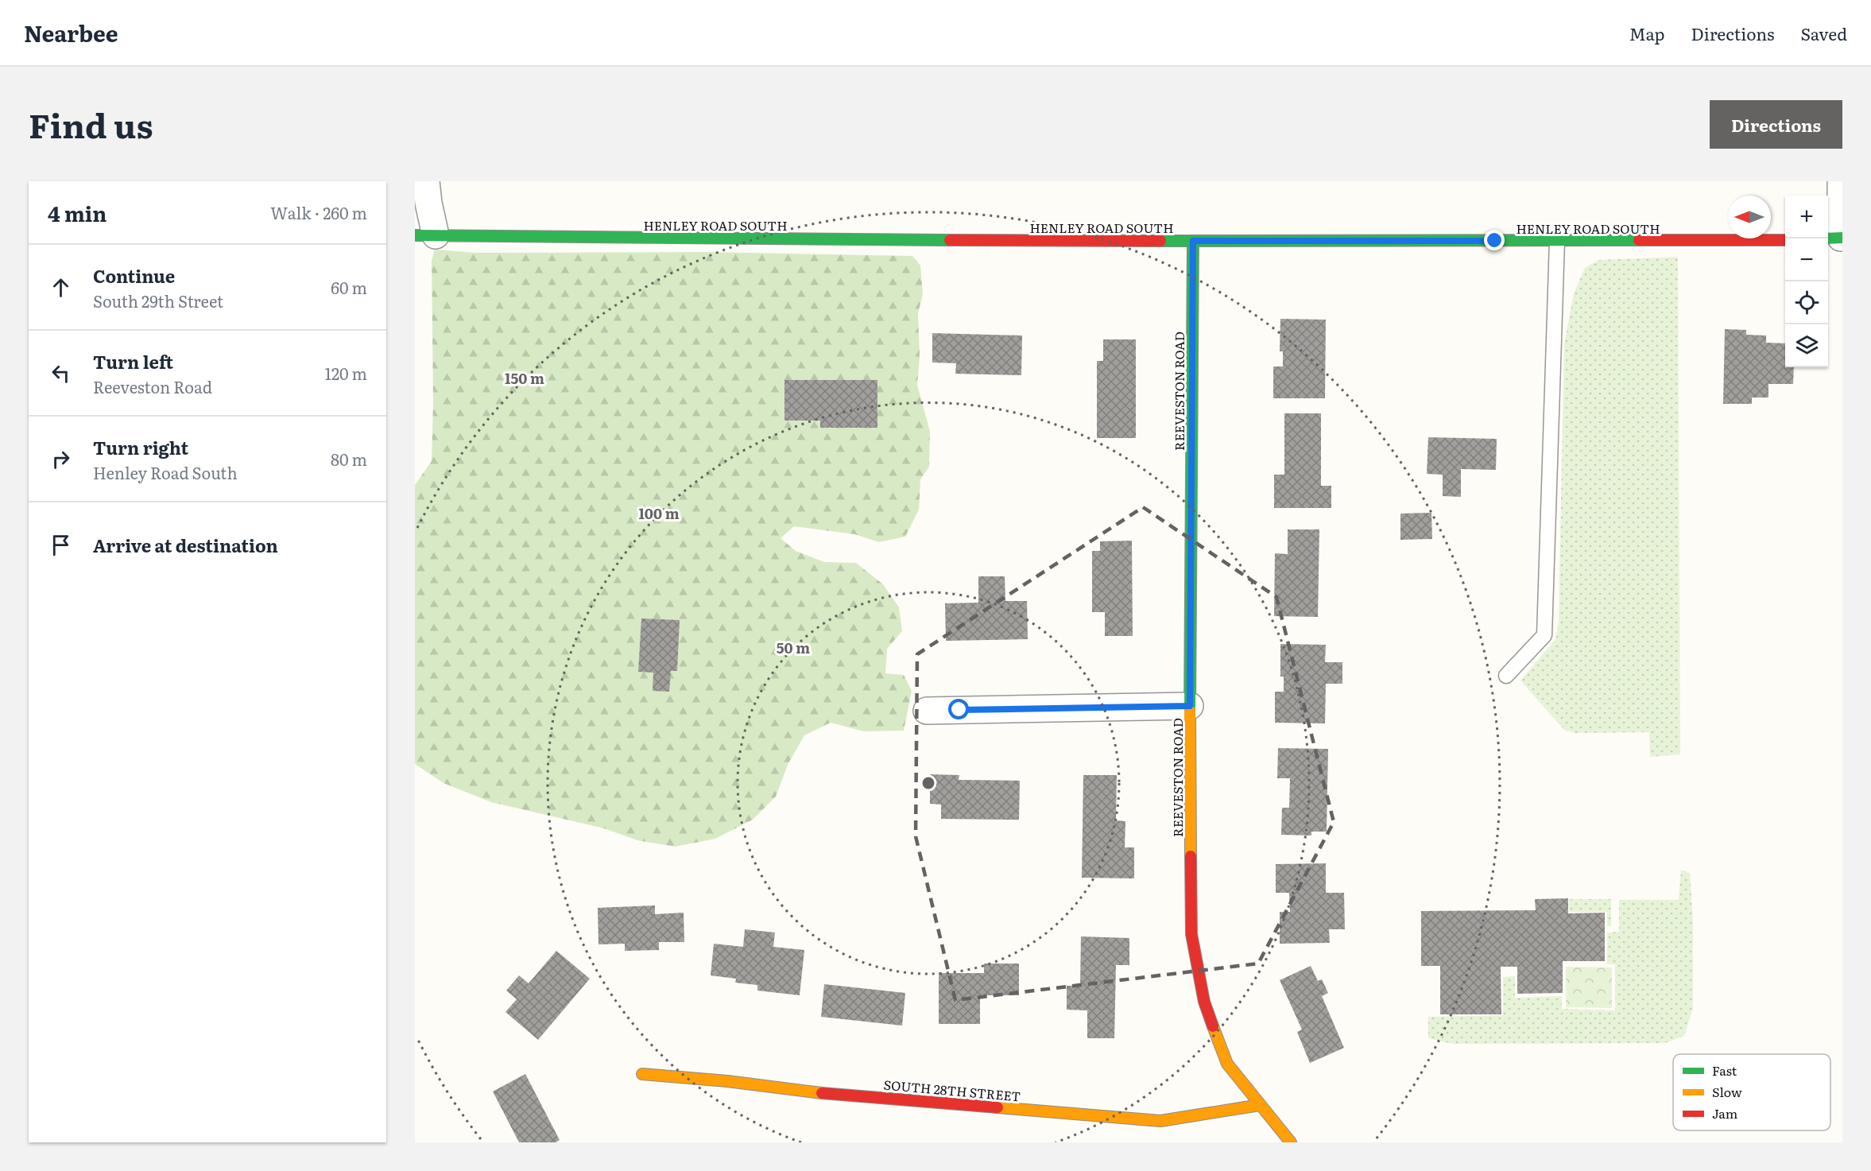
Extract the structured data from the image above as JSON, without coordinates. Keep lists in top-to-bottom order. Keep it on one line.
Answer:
{"streets":{"street":["HENLEY ROAD SOUTH","REEVESTON ROAD","SOUTH 28TH STREET"]},"crossings":[["HENLEY ROAD SOUTH","REEVESTON ROAD"],["REEVESTON ROAD","SOUTH 28TH STREET"]],"legend":["Fast","Slow","Jam"],"north":"left","page":{"header":"Nearbee","nav":["Map","Directions","Saved"],"title":"Find us","buttons":"Directions","heading":["4 min","Walk · 260 m"],"map_buttons":["+","−"],"list":[["Continue","South 29th Street","60 m"],["Turn left","Reeveston Road","120 m"],["Turn right","Henley Road South","80 m"],"Arrive at destination"]},"rings":["150 m","100 m","50 m"]}
